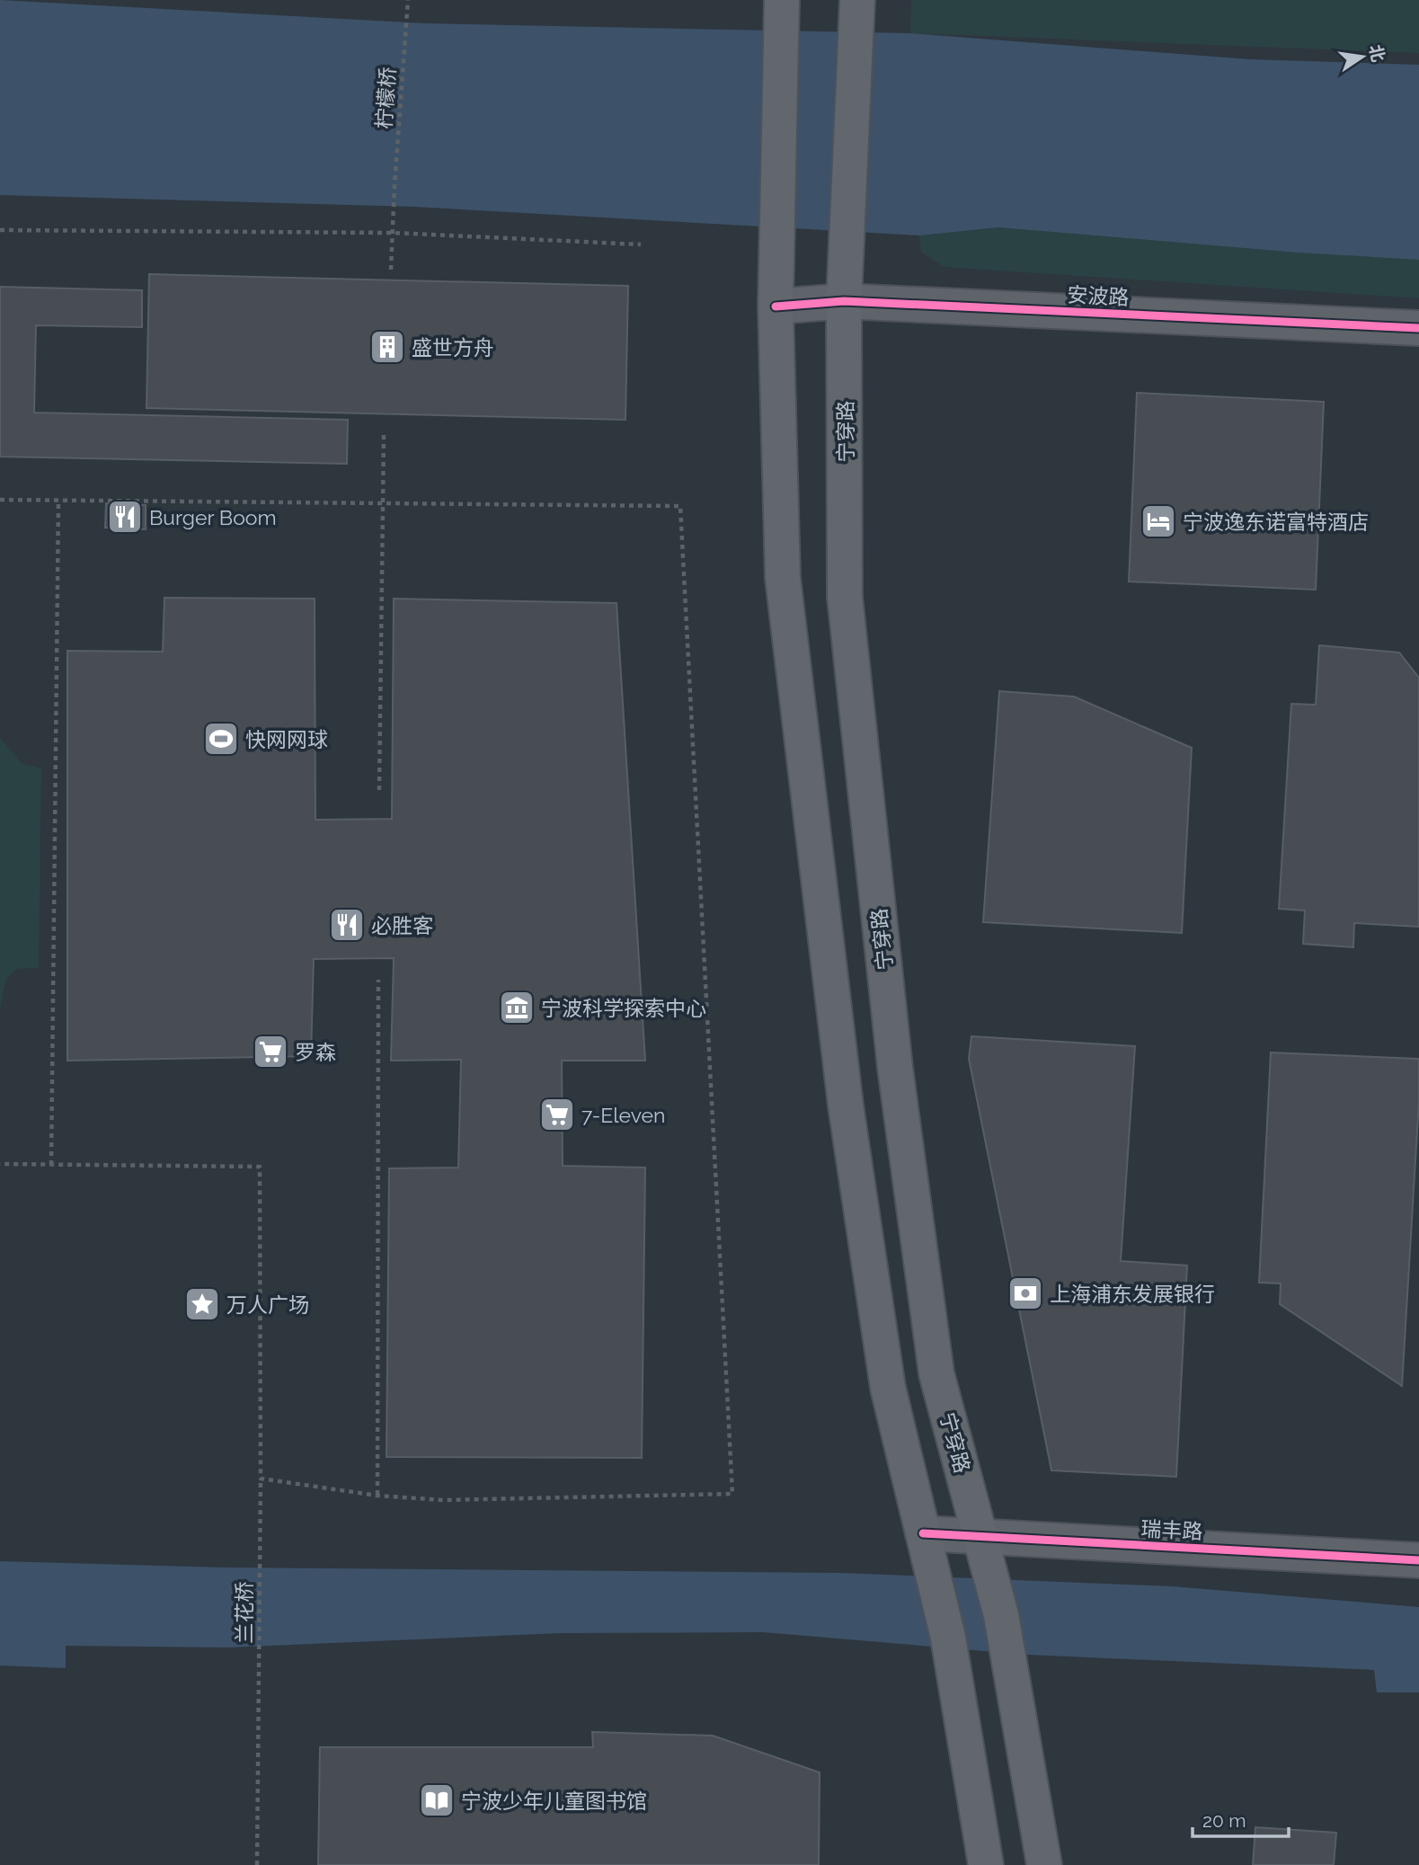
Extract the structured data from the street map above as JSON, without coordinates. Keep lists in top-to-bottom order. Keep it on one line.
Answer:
{"streets":{"main road":["宁穿路"],"street":["安波路","瑞丰路"],"path":["柠檬桥","兰花桥"]},"crossings":[["安波路","宁穿路"],["宁穿路","瑞丰路"]],"places":{"building":["盛世方舟"],"restaurant":["Burger Boom","必胜客"],"hotel":["宁波逸东诺富特酒店"],"sports":["快网网球"],"museum":["宁波科学探索中心"],"supermarket":["罗森","7-Eleven"],"bank":["上海浦东发展银行"],"place":["万人广场"],"library":["宁波少年儿童图书馆"]},"scale_bar":"20 m","north":"right"}
